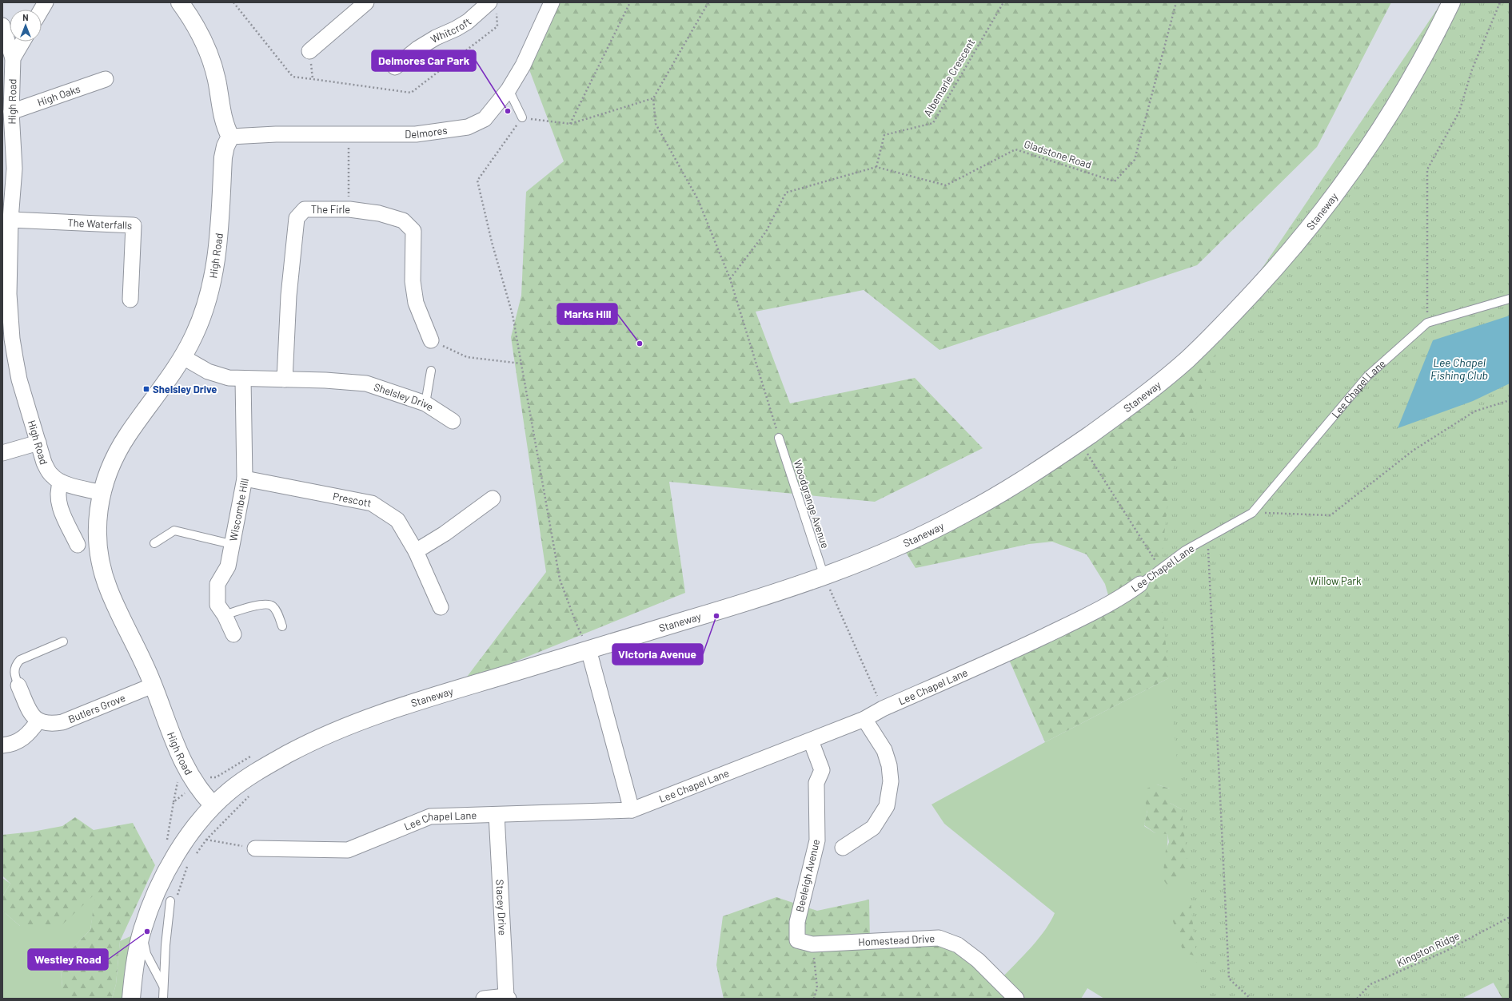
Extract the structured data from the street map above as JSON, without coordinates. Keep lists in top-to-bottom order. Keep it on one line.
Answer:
{"streets":{"main road":["High Road","Staneway"],"street":["Whitcroft","High Oaks","Delmores","The Firle","The Waterfalls","Lee Chapel Lane","Shelsley Drive","Prescott","Wiscombe Hill","Butlers Grove","Beeleigh Avenue","Stacey Drive","Homestead Drive"],"lane":["Woodgrange Avenue"],"path":["Albemarle Crescent","Gladstone Road","Kingston Ridge"]},"crossings":[["Albemarle Crescent","Gladstone Road"],["High Oaks","High Road"],["High Road","Delmores"],["High Road","Staneway"],["High Road","The Waterfalls"],["High Road","Shelsley Drive"],["High Road","Butlers Grove"],["The Firle","Shelsley Drive"],["Staneway","Woodgrange Avenue"],["Lee Chapel Lane","Beeleigh Avenue"],["Lee Chapel Lane","Stacey Drive"],["Shelsley Drive","Wiscombe Hill"],["Prescott","Wiscombe Hill"],["Beeleigh Avenue","Homestead Drive"]],"water":["Lee Chapel Fishing Club"],"parks":["Willow Park"],"places":{"other":["Delmores Car Park","Marks Hill","Victoria Avenue","Westley Road"],"transit":["Shelsley Drive"]},"north":"top"}
